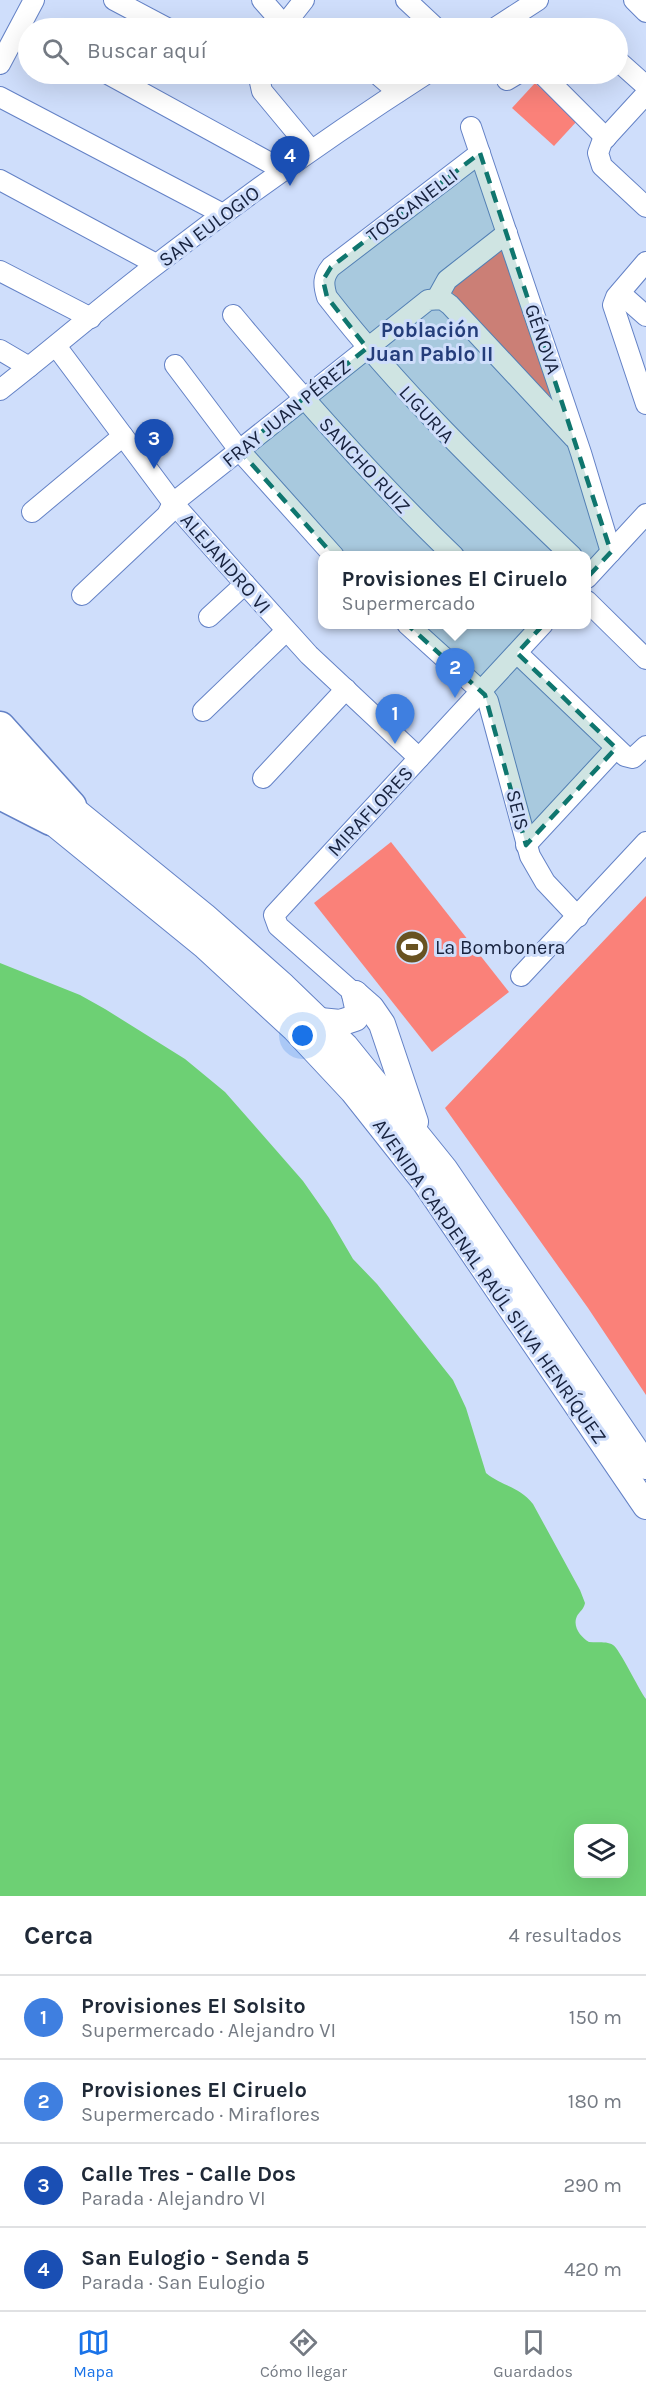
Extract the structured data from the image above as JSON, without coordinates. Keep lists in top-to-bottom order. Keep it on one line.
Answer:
{"streets":{"main road":["AVENIDA CARDENAL RAÚL SILVA HENRÍQUEZ"],"street":["TOSCANELLI","SAN EULOGIO","GÉNOVA","FRAY JUAN PÉREZ","LIGURIA","SANCHO RUIZ","ALEJANDRO VI","SEIS","MIRAFLORES"]},"crossings":[["TOSCANELLI","GÉNOVA"],["TOSCANELLI","LIGURIA"],["SAN EULOGIO","ALEJANDRO VI"],["GÉNOVA","FRAY JUAN PÉREZ"],["FRAY JUAN PÉREZ","LIGURIA"],["FRAY JUAN PÉREZ","SANCHO RUIZ"],["FRAY JUAN PÉREZ","ALEJANDRO VI"],["ALEJANDRO VI","MIRAFLORES"],["SEIS","MIRAFLORES"]],"districts":["Población Juan Pablo II"],"places":{"sports":["La Bombonera"]},"page":{"search":"Buscar aquí","pins":["4","3","2","1"],"popup":["Provisiones El Ciruelo","Supermercado"],"heading":["Cerca","4 resultados"],"list":[{"mark":"1","name":"Provisiones El Solsito","note":"Supermercado · Alejandro VI","value":"150 m"},{"mark":"2","name":"Provisiones El Ciruelo","note":"Supermercado · Miraflores","value":"180 m"},{"mark":"3","name":"Calle Tres - Calle Dos","note":"Parada · Alejandro VI","value":"290 m"},{"mark":"4","name":"San Eulogio - Senda 5","note":"Parada · San Eulogio","value":"420 m"}],"nav":["Mapa","Cómo llegar","Guardados"]}}
